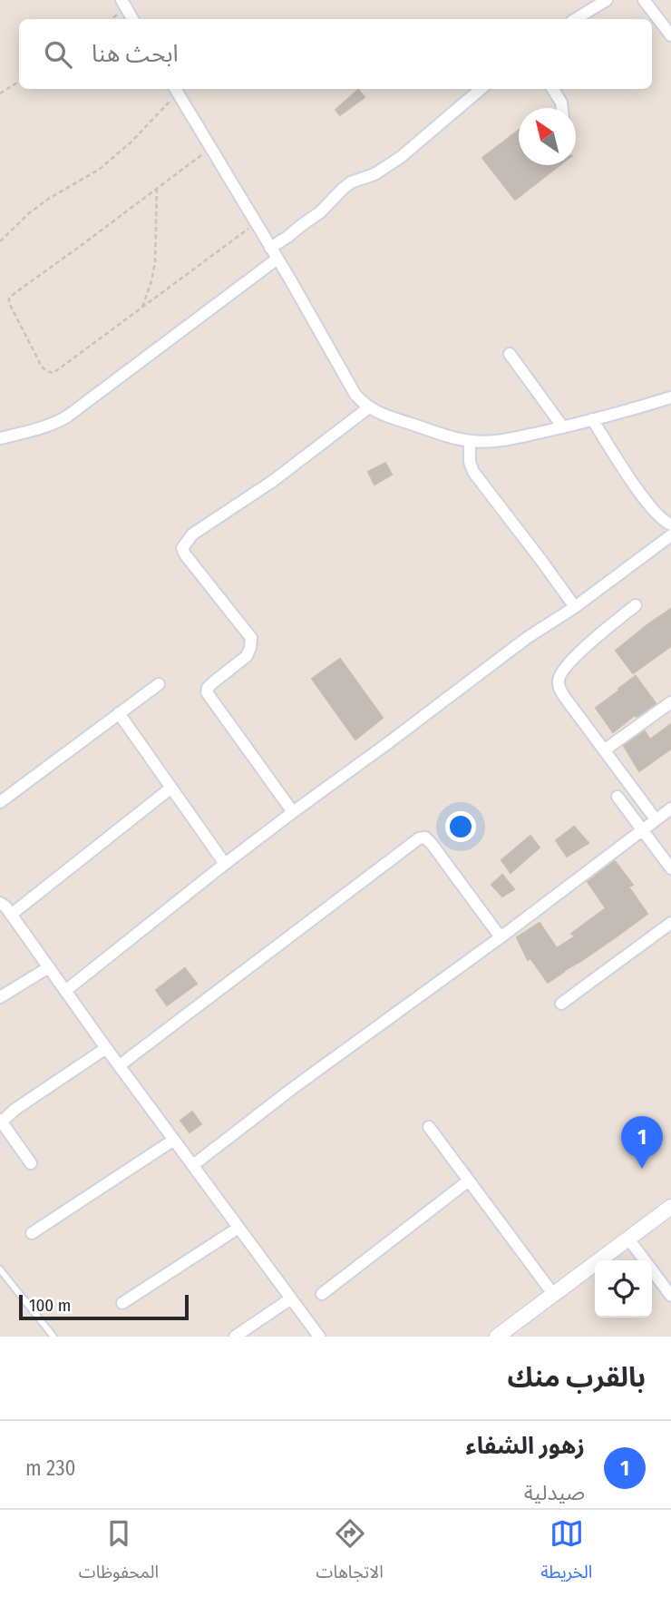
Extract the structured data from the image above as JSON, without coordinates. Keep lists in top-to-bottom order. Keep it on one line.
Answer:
{"scale_bar":"100 m","north":"top left","page":{"search":"ابحث هنا","pins":"1","scale":"100 m","heading":"بالقرب منك","list":[{"mark":"1","name":"زهور الشفاء","note":"صيدلية","value":"230 m"}],"nav":["الخريطة","الاتجاهات","المحفوظات"]}}
